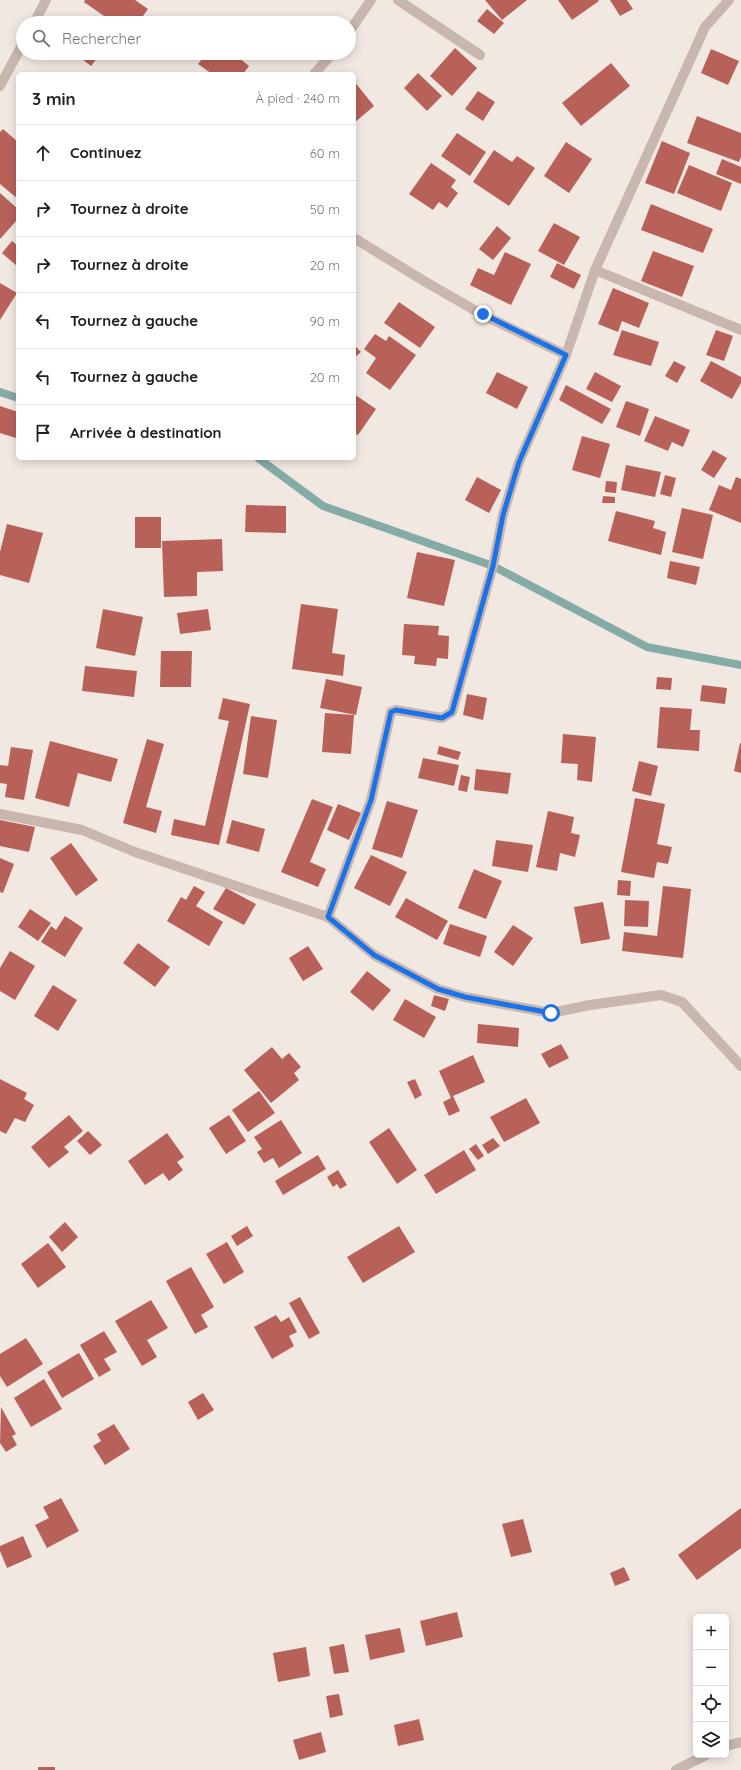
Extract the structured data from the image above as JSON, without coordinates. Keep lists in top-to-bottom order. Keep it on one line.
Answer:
{"page":{"search":"Rechercher","heading":["3 min","À pied · 240 m"],"list":[["Continuez","60 m"],["Tournez à droite","50 m"],["Tournez à droite","20 m"],["Tournez à gauche","90 m"],["Tournez à gauche","20 m"],"Arrivée à destination"],"map_buttons":["+","−"]}}
